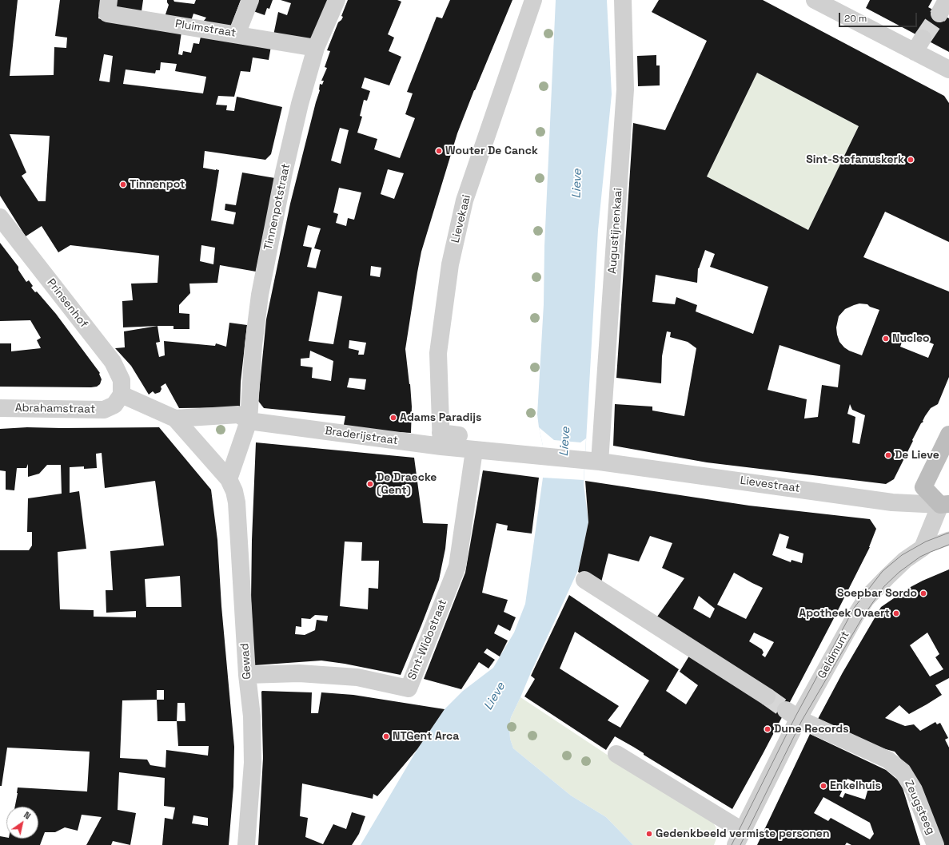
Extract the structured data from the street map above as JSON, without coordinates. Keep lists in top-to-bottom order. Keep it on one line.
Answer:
{"streets":{"street":["Pluimstraat","Tinnenpotstraat","Lievekaai","Augustijnenkaai","Prinsenhof","Abrahamstraat","Braderijstraat","Lievestraat","Sint-Widostraat","Geldmunt","Gewad","Zeugsteeg"]},"crossings":[["Pluimstraat","Tinnenpotstraat"],["Tinnenpotstraat","Braderijstraat"],["Lievekaai","Braderijstraat"],["Augustijnenkaai","Lievestraat"],["Prinsenhof","Abrahamstraat"],["Braderijstraat","Sint-Widostraat"],["Sint-Widostraat","Gewad"],["Geldmunt","Zeugsteeg"]],"water":["Lieve"],"places":["Wouter De Canck","Sint-Stefanuskerk","Tinnenpot","Nucleo","Adams Paradijs","De Lieve","De Draecke (Gent)","Soepbar Sordo","Apotheek Ovaert","Dune Records","NTGent Arca","Enkelhuis","Gedenkbeeld vermiste personen"],"scale_bar":"20 m","north":"top right"}
